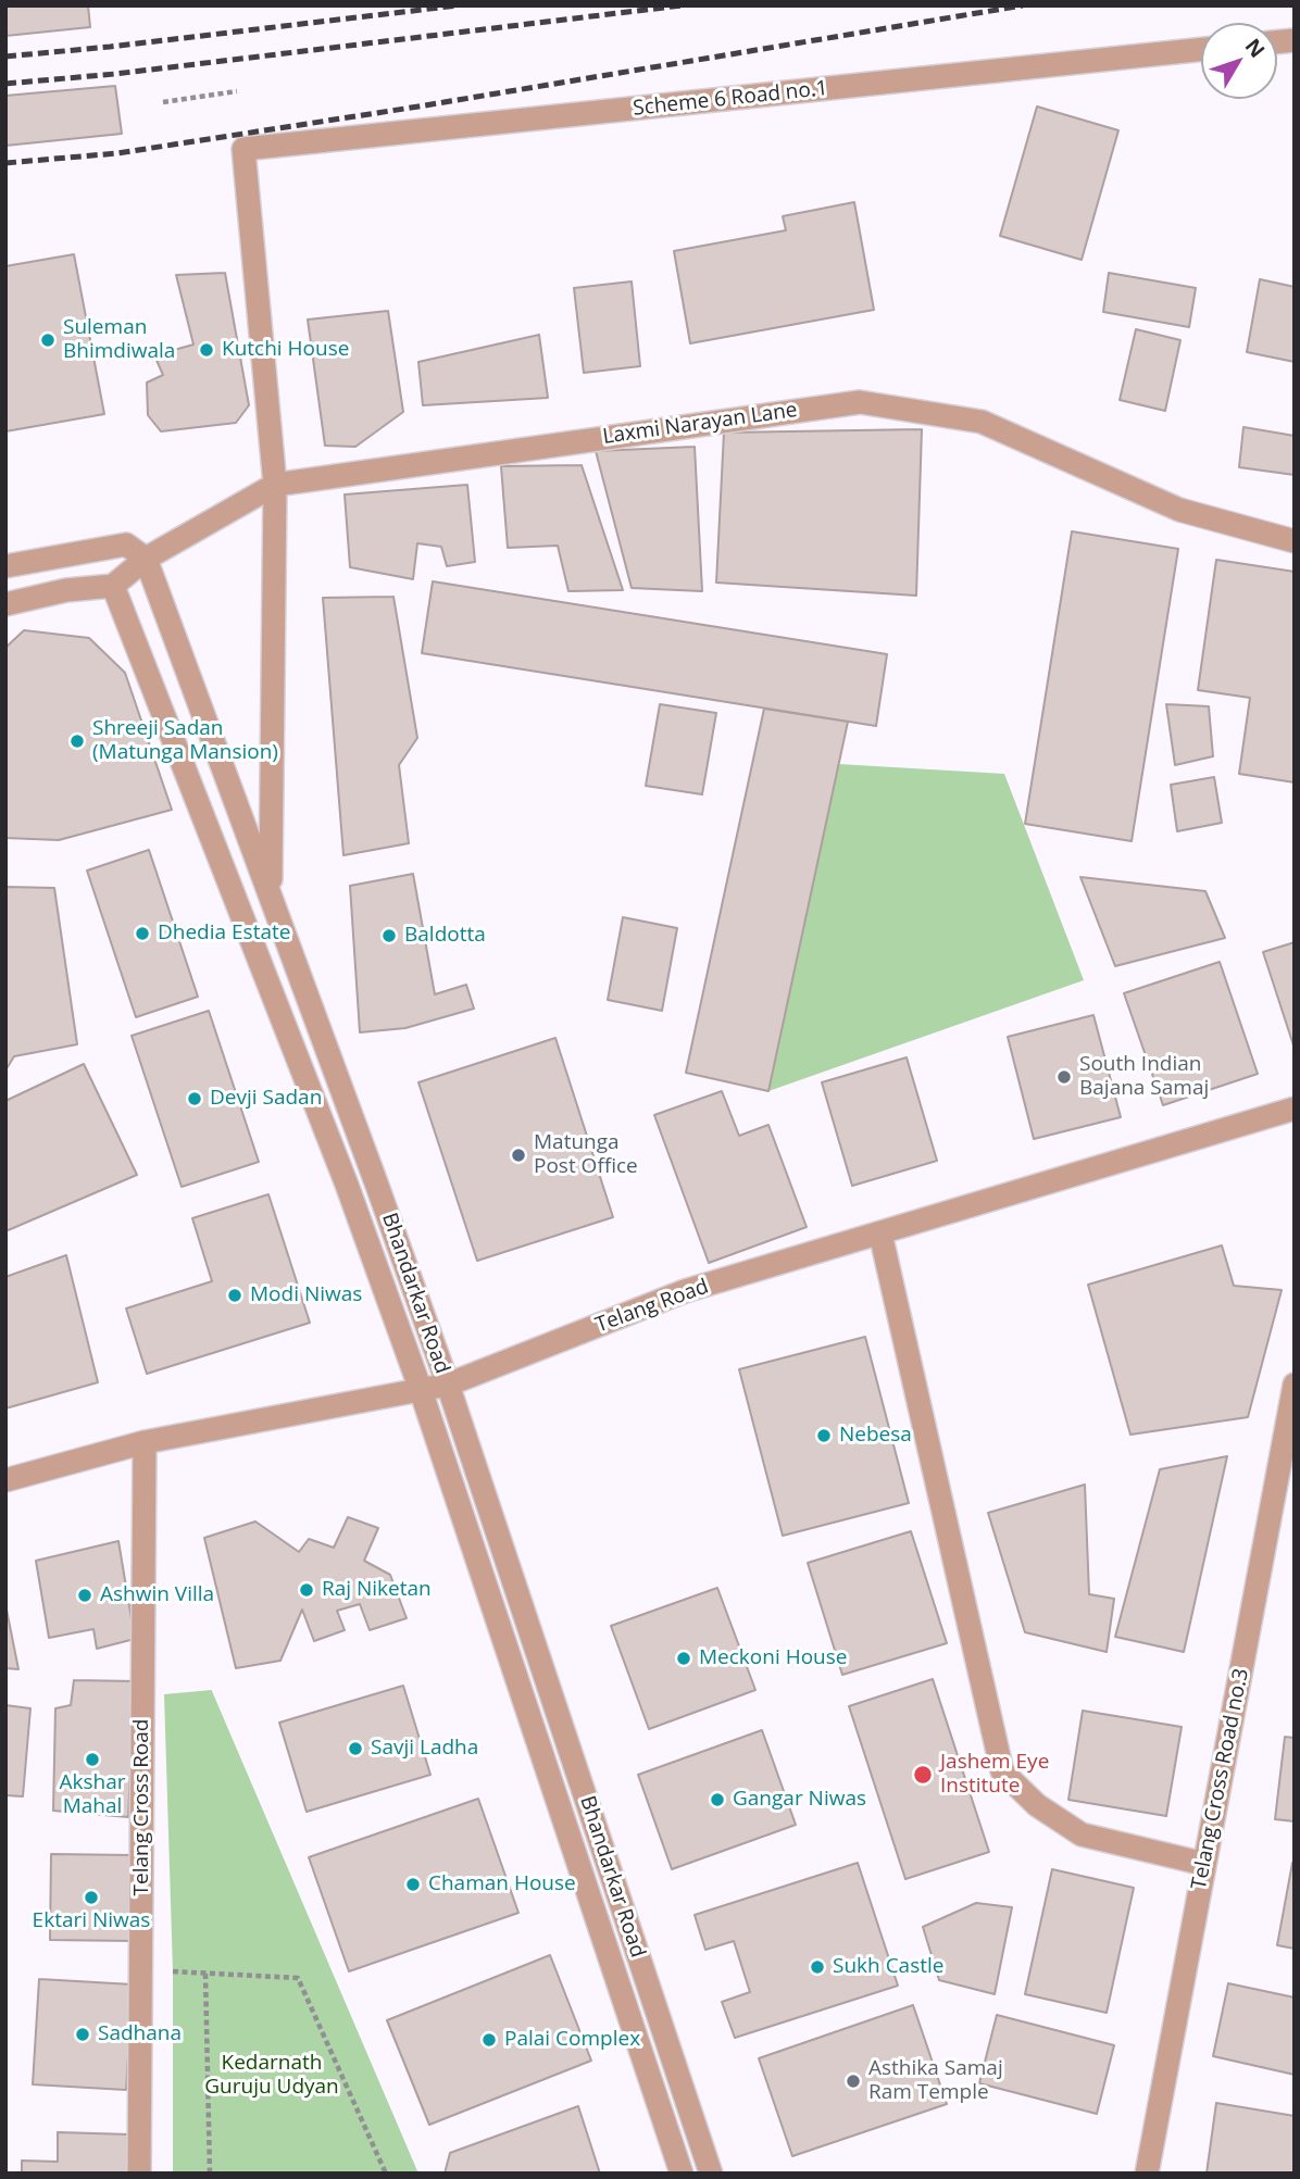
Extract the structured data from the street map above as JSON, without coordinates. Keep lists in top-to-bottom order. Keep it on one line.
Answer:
{"streets":{"street":["Scheme 6 Road no.1","Laxmi Narayan Lane","Bhandarkar Road","Telang Road","Telang Cross Road no.3","Telang Cross Road"]},"crossings":[["Scheme 6 Road no.1","Laxmi Narayan Lane"],["Laxmi Narayan Lane","Bhandarkar Road"],["Bhandarkar Road","Telang Road"],["Telang Road","Telang Cross Road"]],"parks":["Kedarnath Guruju Udyan"],"places":["Suleman Bhimdiwala","Kutchi House","Shreeji Sadan (Matunga Mansion)","Dhedia Estate","Baldotta","South Indian Bajana Samaj","Devji Sadan","Matunga Post Office","Modi Niwas","Nebesa","Raj Niketan","Ashwin Villa","Meckoni House","Savji Ladha","Akshar Mahal","Jashem Eye Institute","Gangar Niwas","Chaman House","Ektari Niwas","Sukh Castle","Sadhana","Palai Complex","Asthika Samaj Ram Temple"],"north":"top right"}
